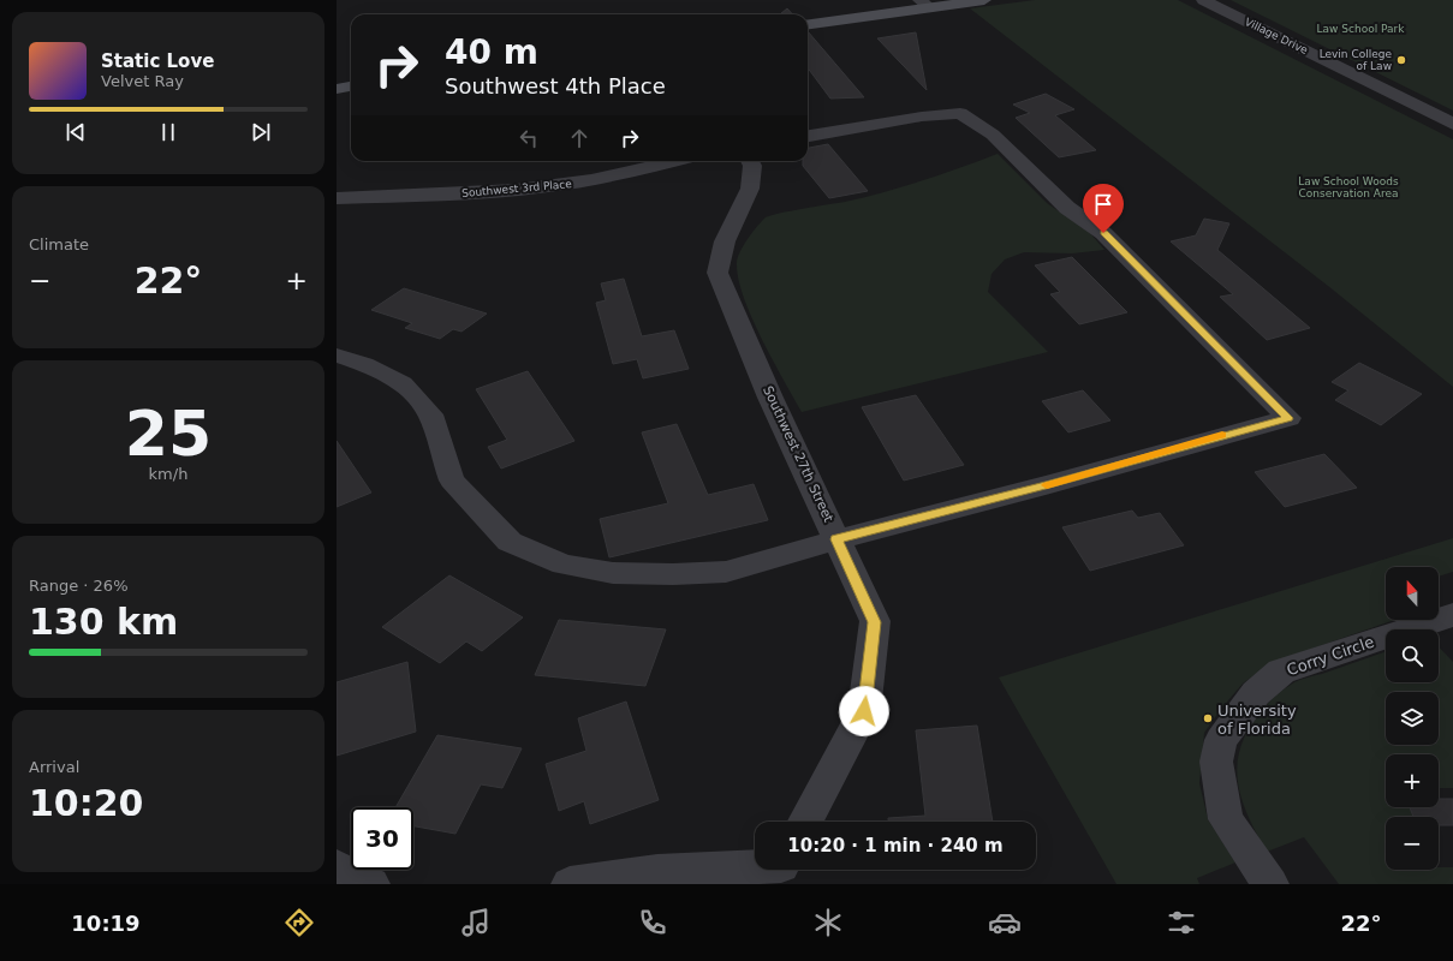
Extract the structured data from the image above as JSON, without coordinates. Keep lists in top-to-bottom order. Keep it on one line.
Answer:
{"streets":{"street":["Village Drive","Southwest 3rd Place","Southwest 27th Street","Corry Circle"]},"parks":["Law School Park","Law School Woods Conservation Area"],"places":["Levin College of Law","University of Florida"],"north":"top","page":{"turn":["40 m","Southwest 4th Place"],"song":["Static Love","Velvet Ray"],"tile":["Climate",["25","km/h"],["Range · 26%","130 km"],["Arrival","10:20"]],"heat":["−","22°","+"],"map_buttons":["+","−"],"limit":"30","trip":"10:20 · 1 min · 240 m","tabs":["10:19","22°"]}}
